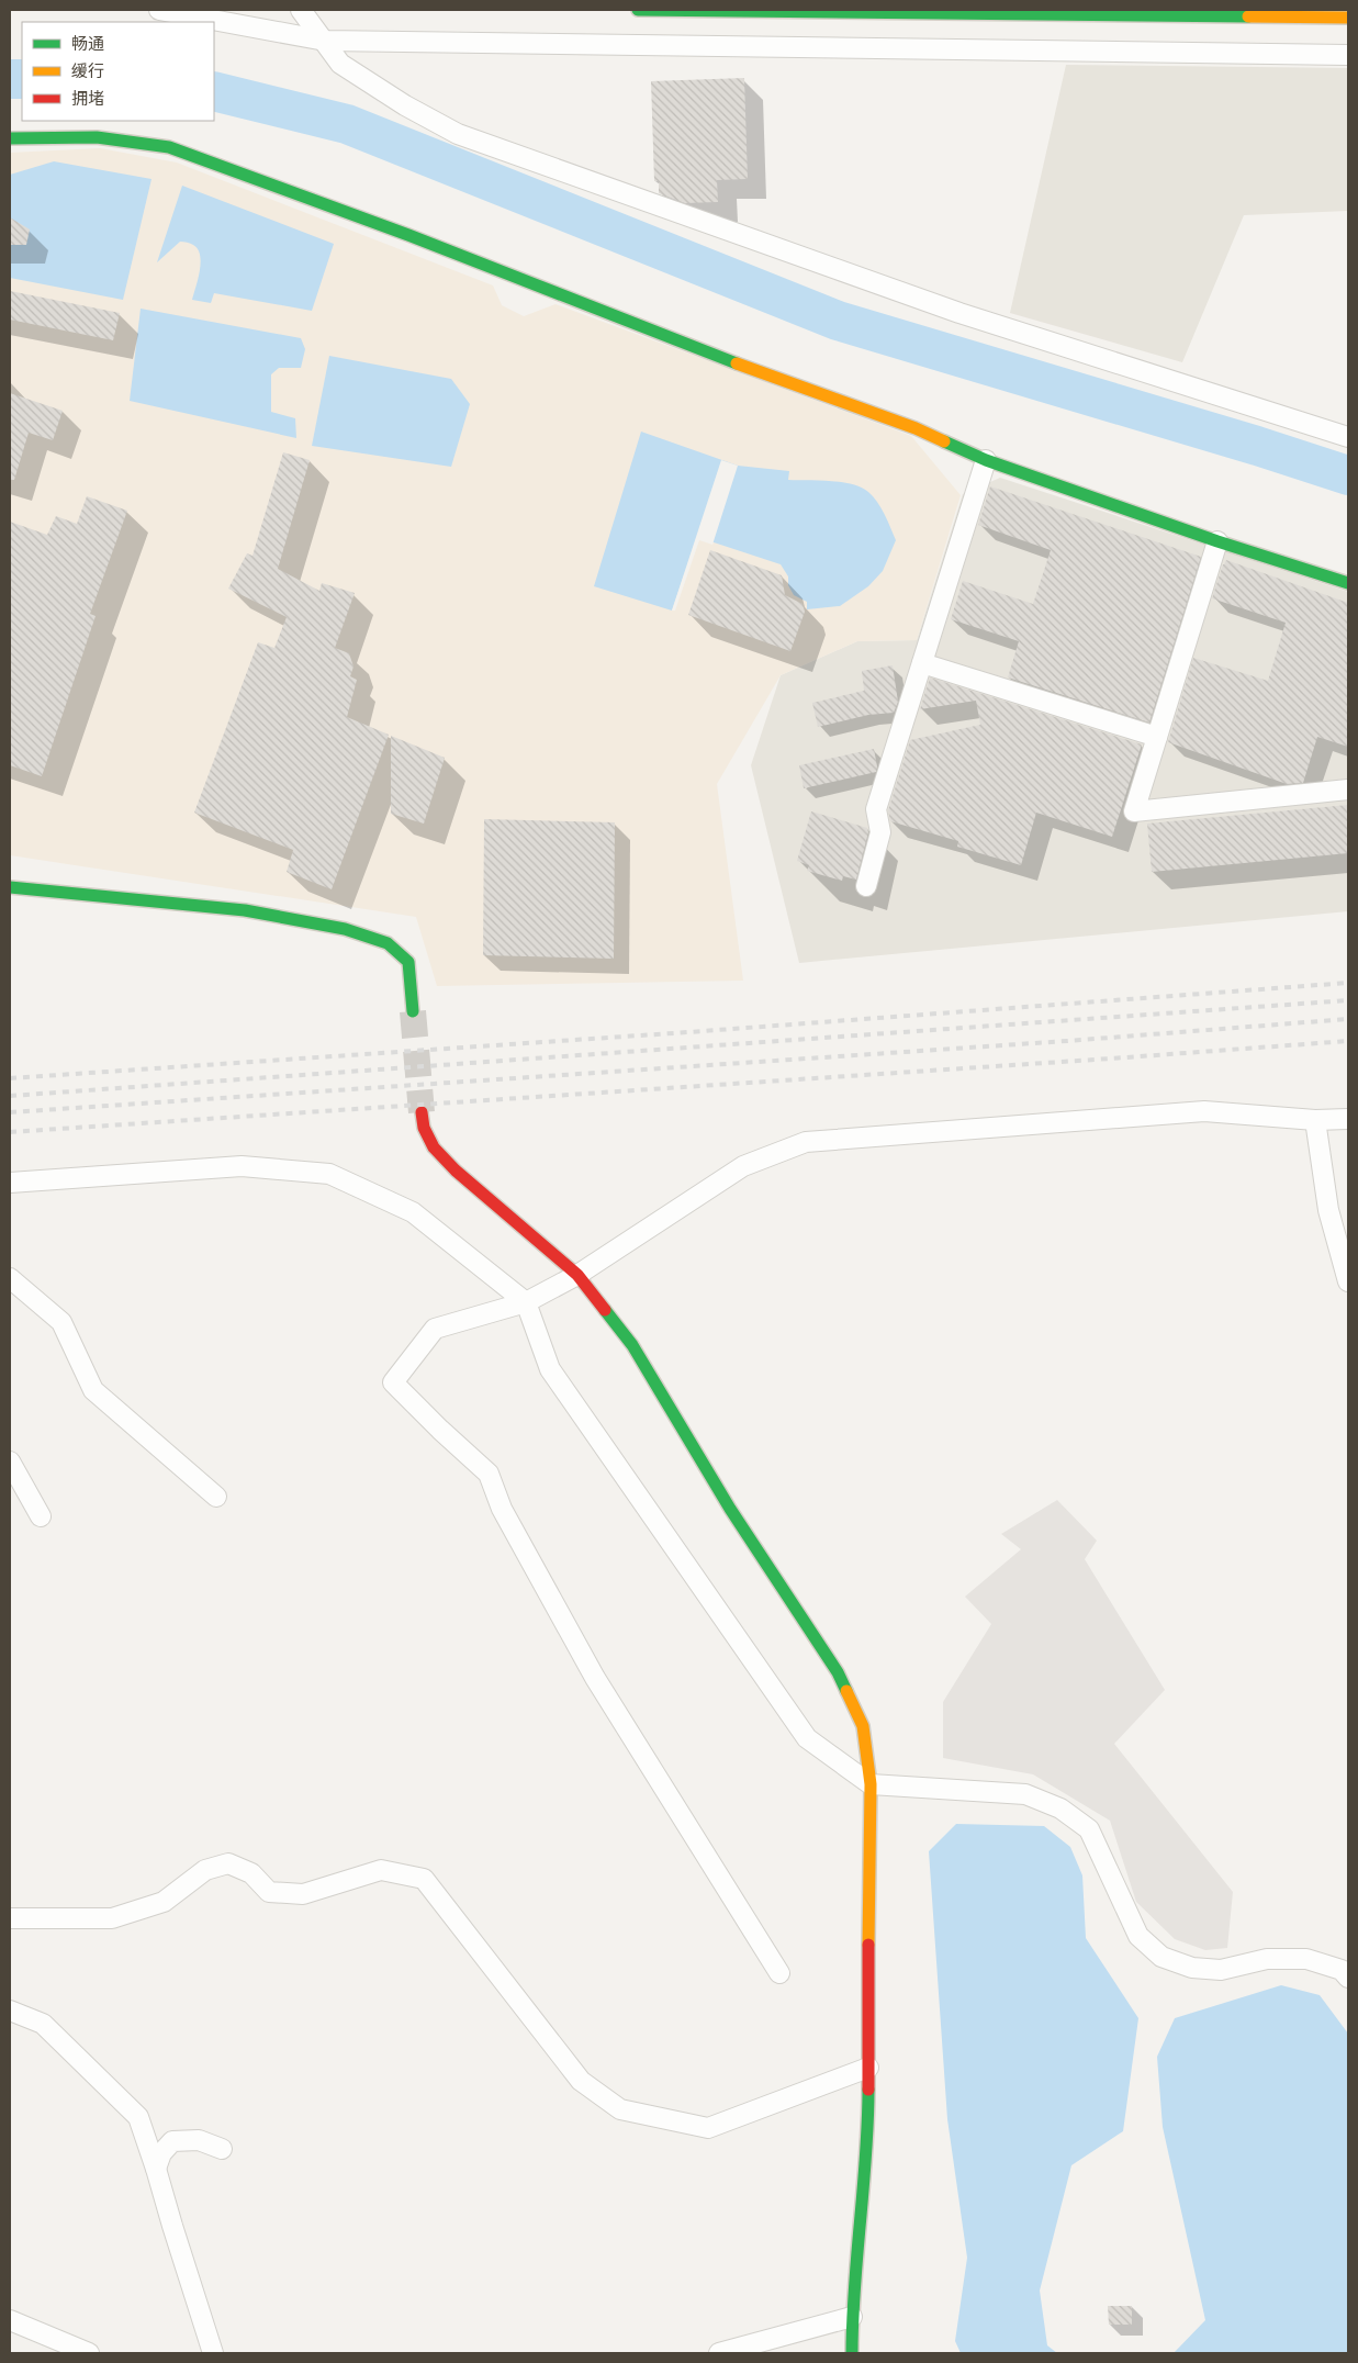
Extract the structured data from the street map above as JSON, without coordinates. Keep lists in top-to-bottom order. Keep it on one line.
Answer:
{"legend":["畅通","缓行","拥堵"]}
